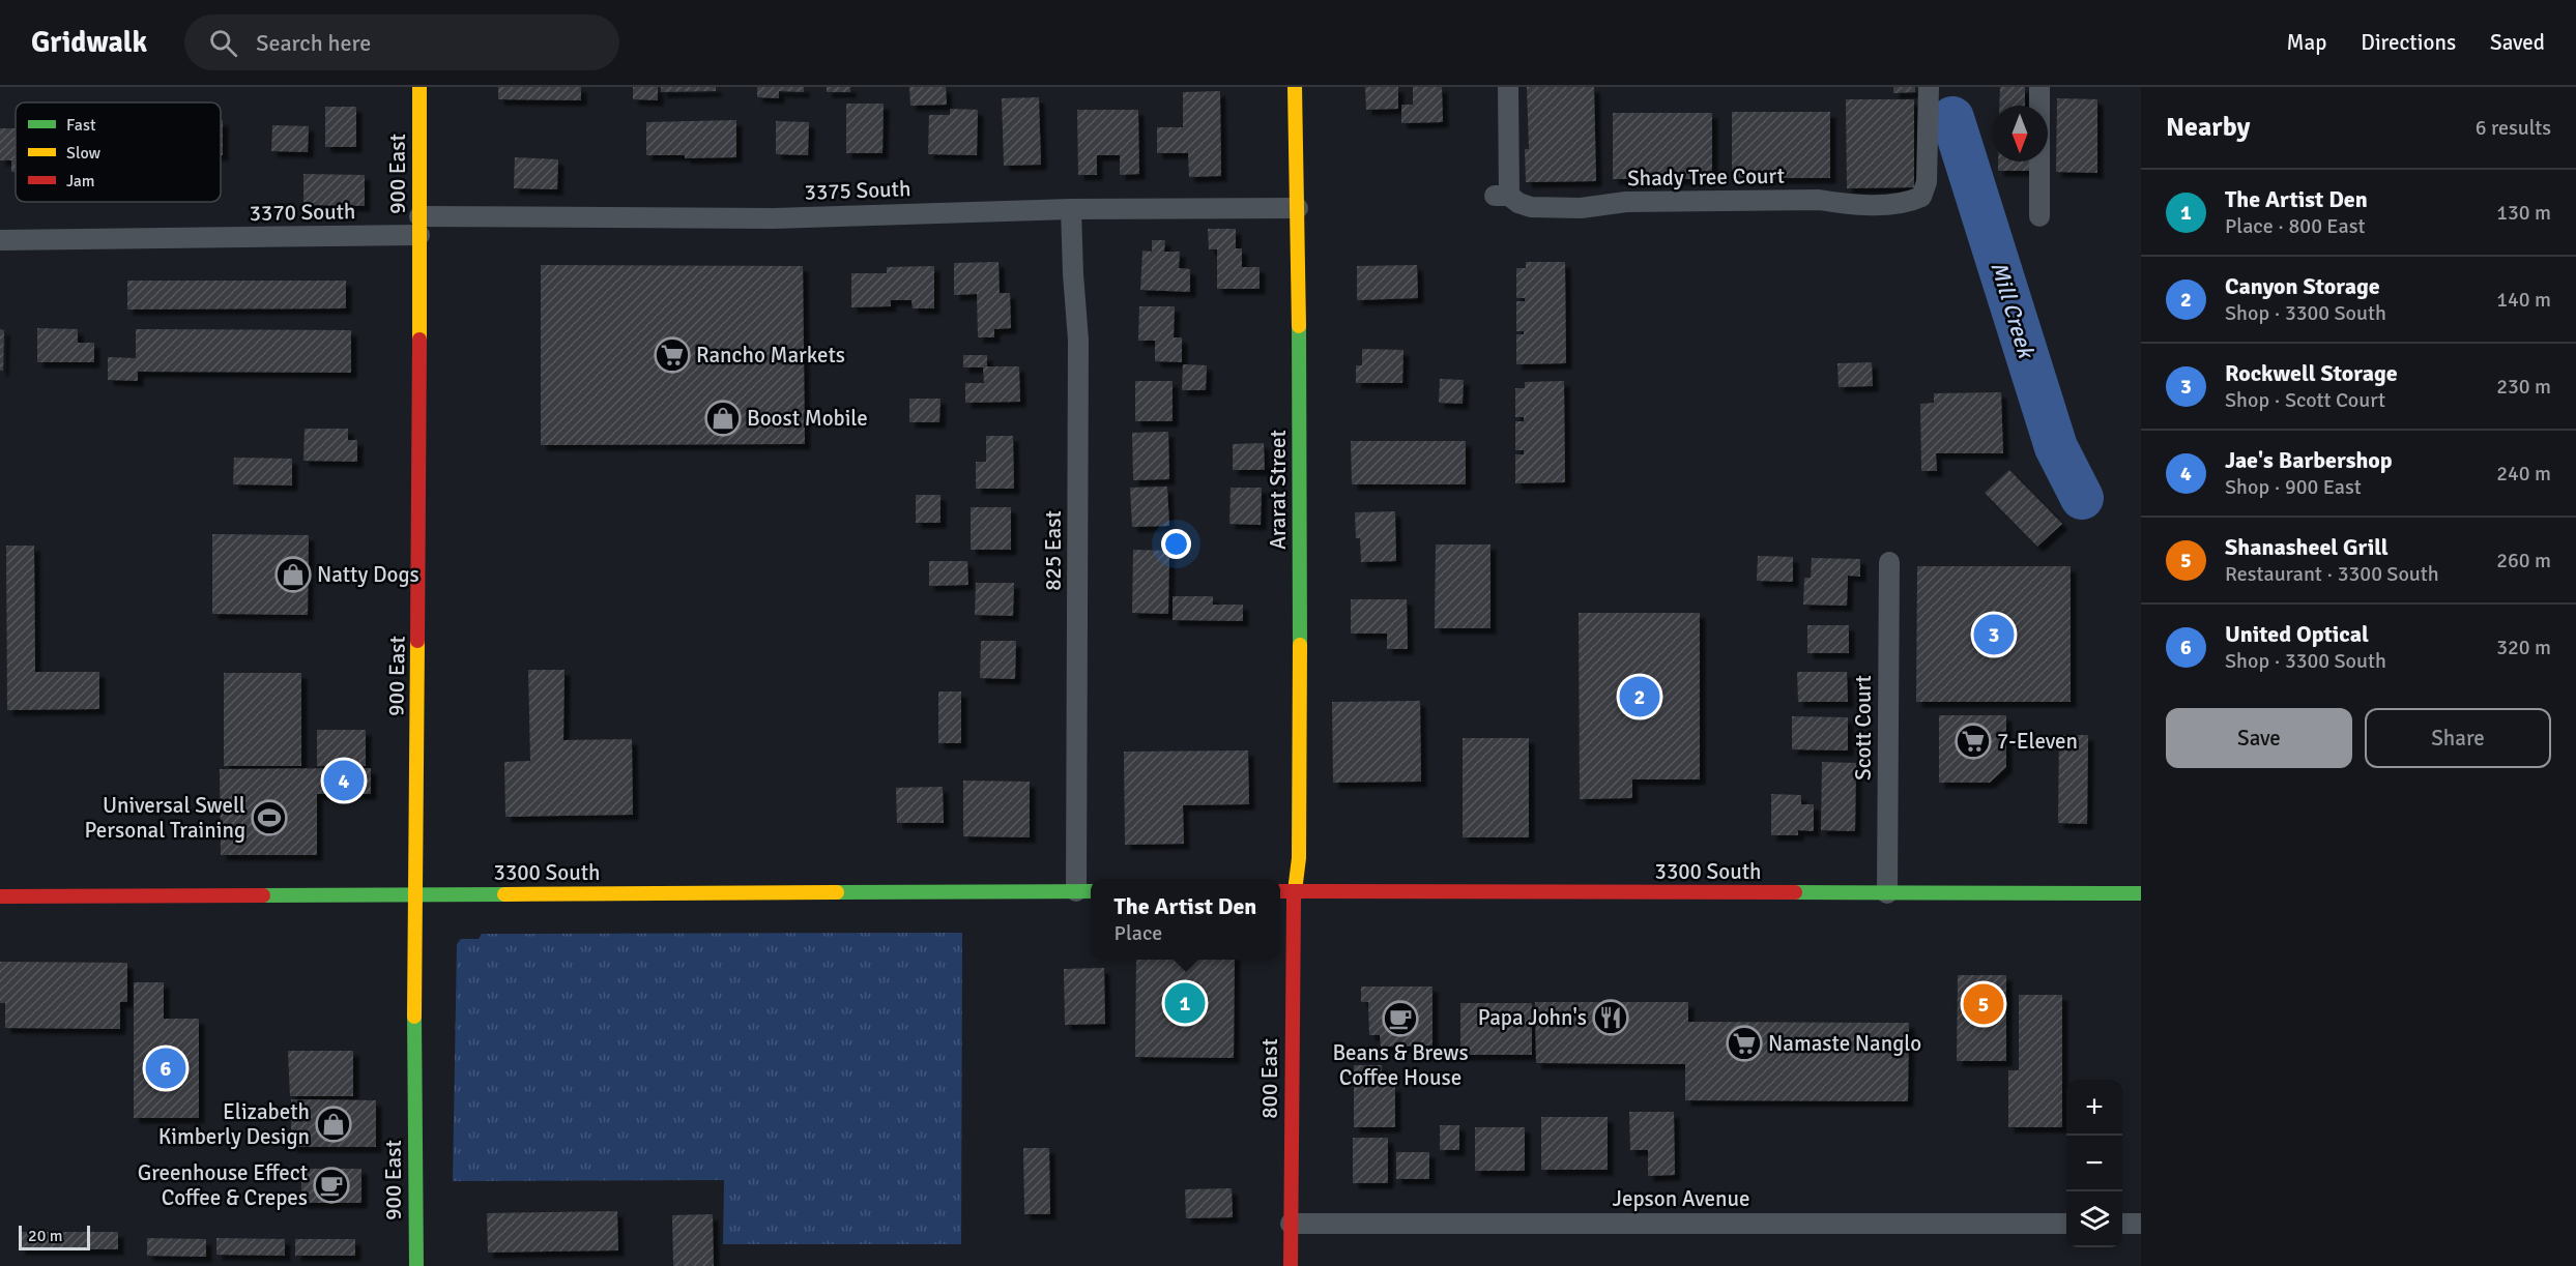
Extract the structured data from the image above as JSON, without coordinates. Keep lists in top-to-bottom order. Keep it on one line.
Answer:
{"streets":{"main road":["900 East","Ararat Street","3300 South","800 East"],"street":["Shady Tree Court","3375 South","3370 South","825 East","Scott Court","Jepson Avenue"]},"crossings":[["900 East","3375 South"],["900 East","3370 South"],["900 East","3300 South"],["3375 South","3370 South"],["3375 South","Ararat Street"],["3375 South","825 East"],["Ararat Street","3300 South"],["Ararat Street","800 East"],["825 East","3300 South"],["Scott Court","3300 South"],["3300 South","800 East"],["800 East","Jepson Avenue"]],"water":["Mill Creek"],"places":{"supermarket":["Rancho Markets","7-Eleven","Namaste Nanglo"],"shop":["Boost Mobile","Natty Dogs","Elizabeth Kimberly Design"],"sports":["Universal Swell Personal Training"],"restaurant":["Papa John's"],"cafe":["Beans & Brews Coffee House","Greenhouse Effect Coffee & Crepes"]},"legend":["Fast","Slow","Jam"],"scale_bar":"20 m","north":"bottom","page":{"header":"Gridwalk","search":"Search here","nav":["Map","Directions","Saved"],"heading":["Nearby","6 results"],"list":[{"mark":"1","name":"The Artist Den","note":"Place · 800 East","value":"130 m"},{"mark":"2","name":"Canyon Storage","note":"Shop · 3300 South","value":"140 m"},{"mark":"3","name":"Rockwell Storage","note":"Shop · Scott Court","value":"230 m"},{"mark":"4","name":"Jae's Barbershop","note":"Shop · 900 East","value":"240 m"},{"mark":"5","name":"Shanasheel Grill","note":"Restaurant · 3300 South","value":"260 m"},{"mark":"6","name":"United Optical","note":"Shop · 3300 South","value":"320 m"}],"pins":["3","2","4","1","5","6"],"buttons":["Save","Share"],"popup":["The Artist Den","Place"],"map_buttons":["+","−"],"scale":"20 m"}}
